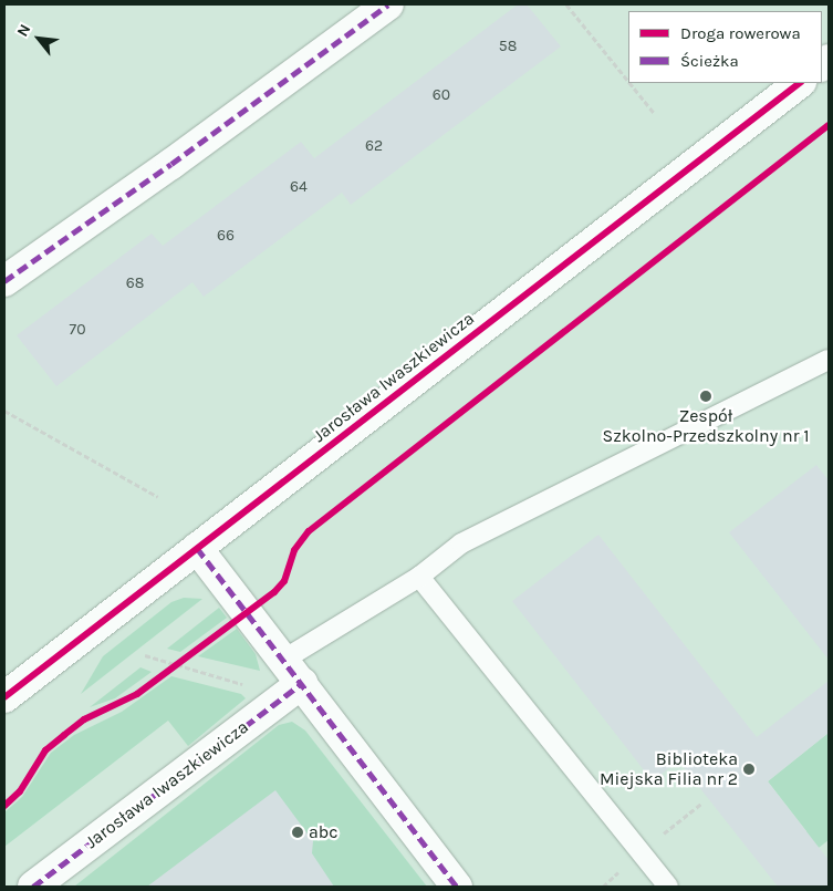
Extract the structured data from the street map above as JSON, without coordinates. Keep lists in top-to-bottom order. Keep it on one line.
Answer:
{"streets":{"street":["Jarosława Iwaszkiewicza"]},"places":["Zespół Szkolno-Przedszkolny nr 1","Biblioteka Miejska Filia nr 2","abc"],"house_numbers":["58","60","62","64","66","68","70"],"legend":["Droga rowerowa","Ścieżka"],"north":"top left"}
